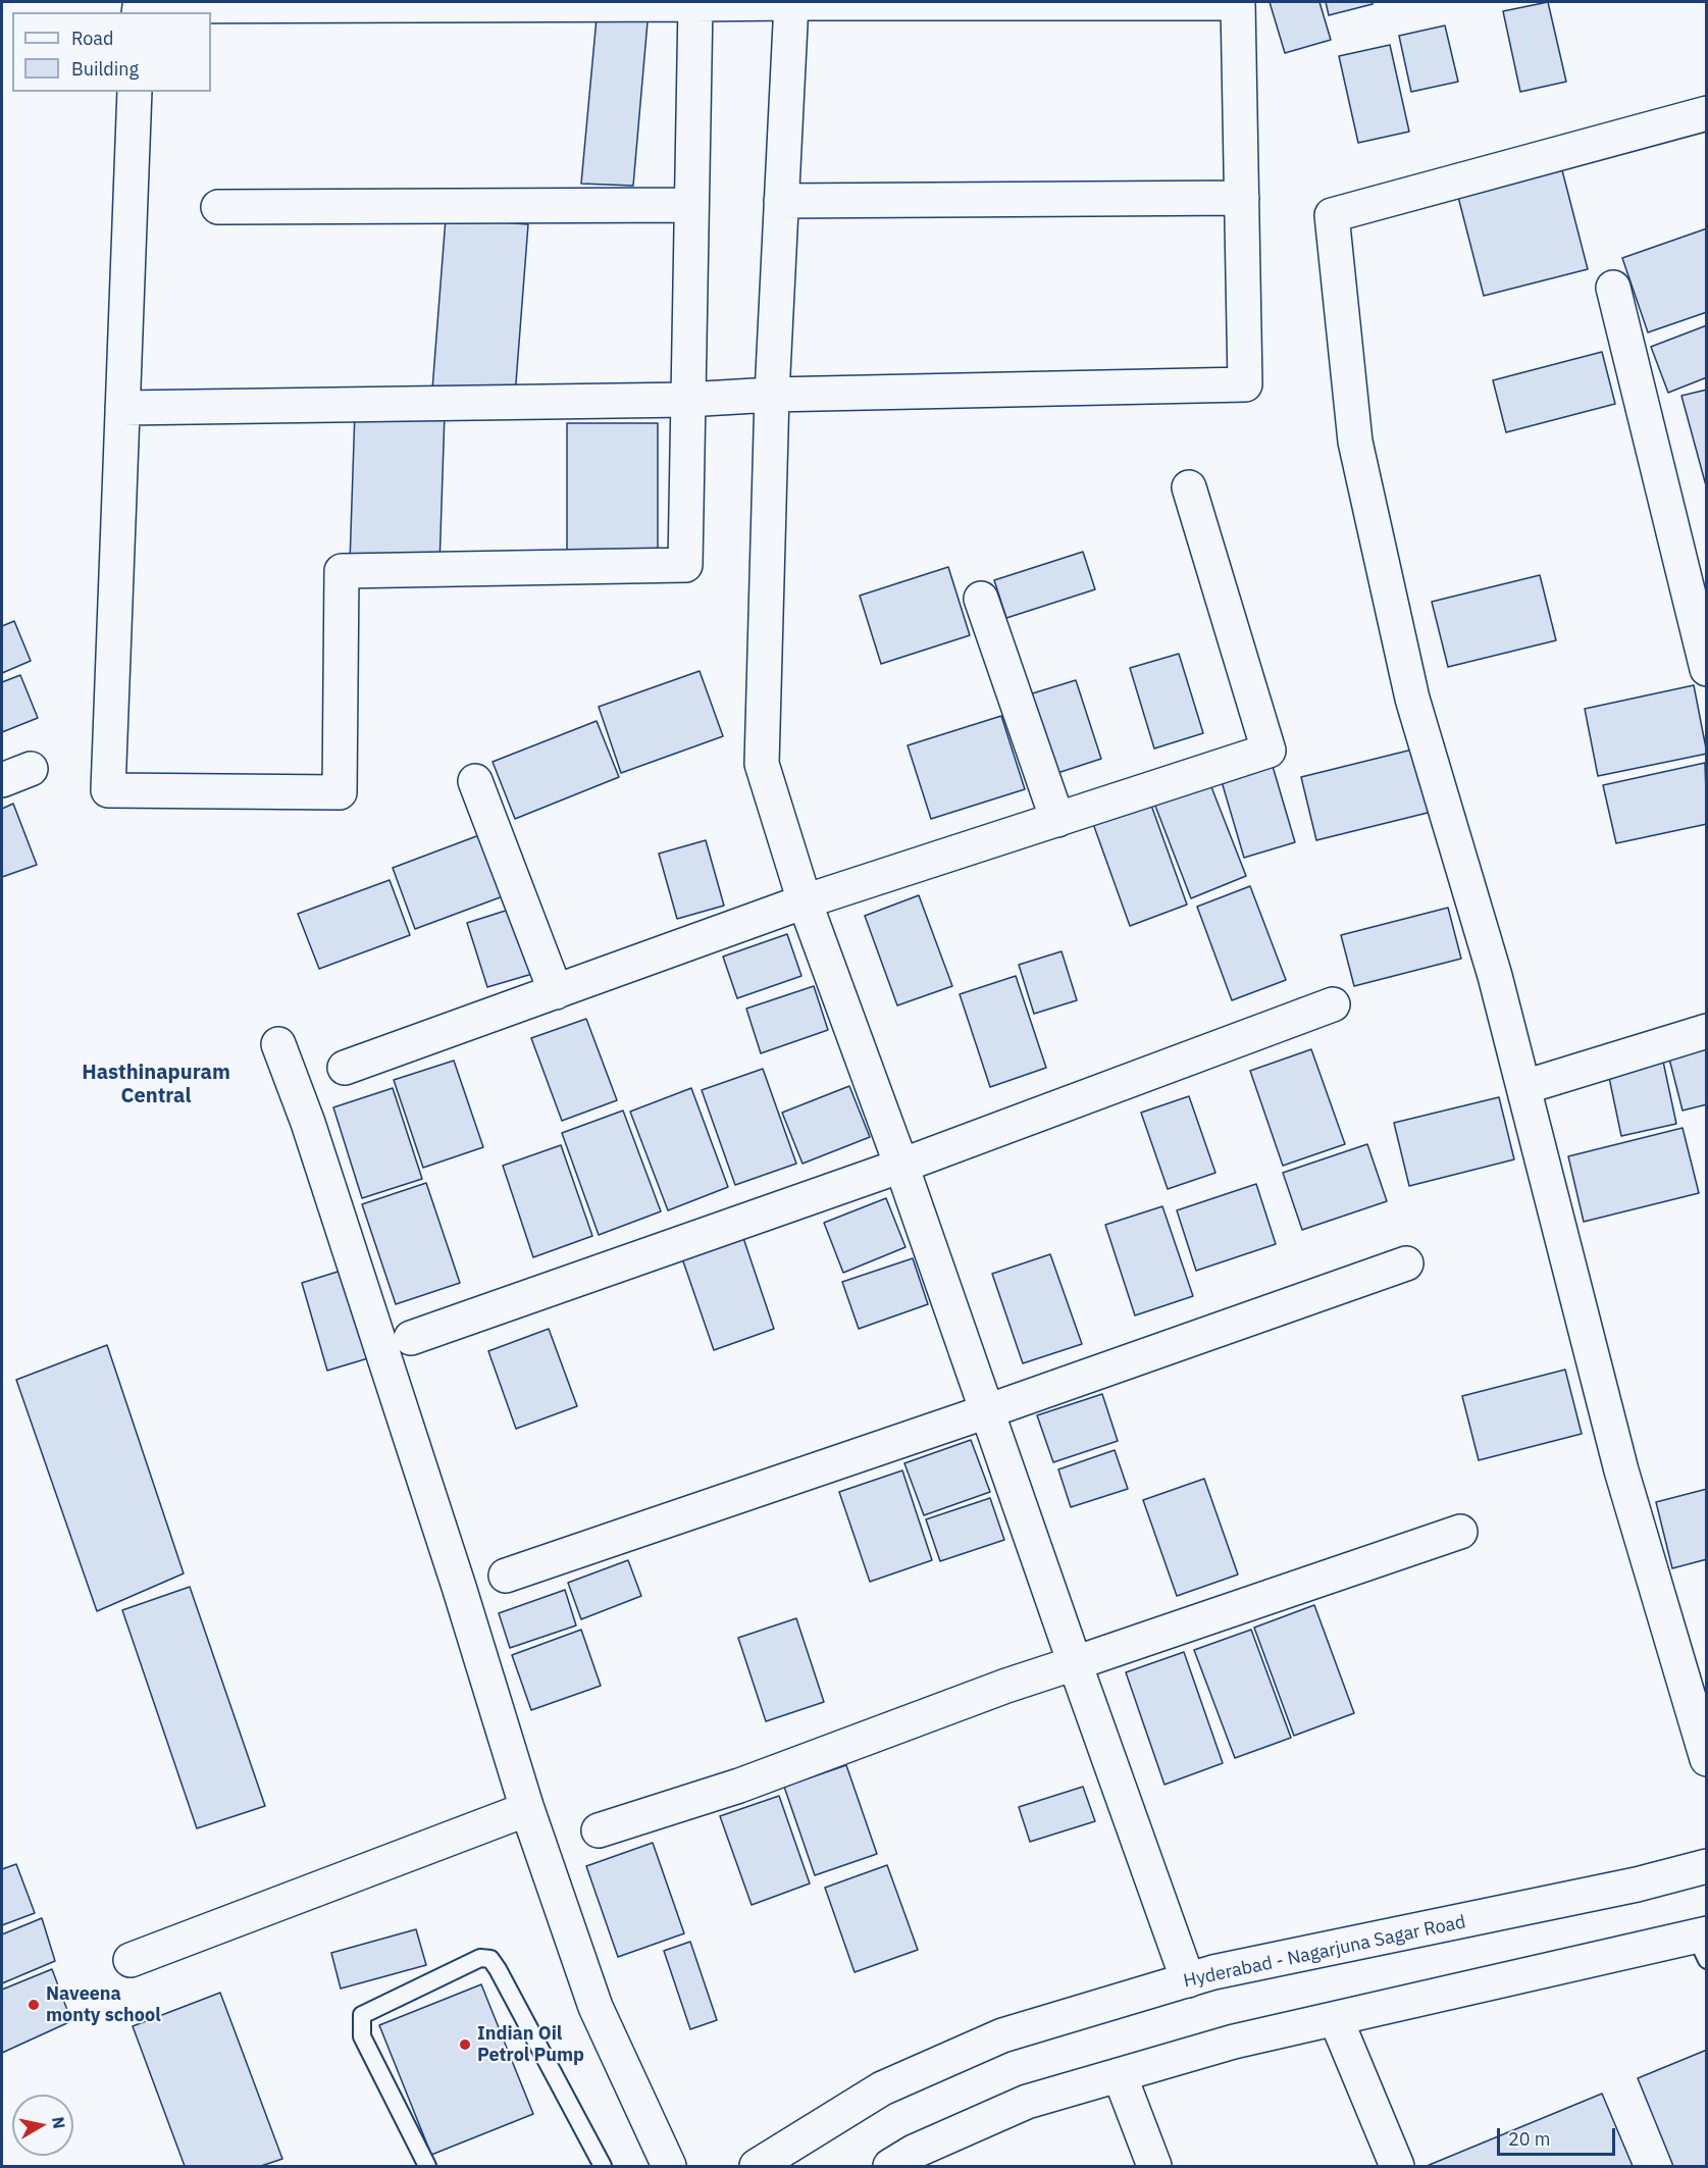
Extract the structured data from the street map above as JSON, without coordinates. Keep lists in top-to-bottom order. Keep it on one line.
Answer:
{"streets":{"street":["Hyderabad - Nagarjuna Sagar Road"]},"districts":["Hasthinapuram Central"],"places":["Naveena monty school","Indian Oil Petrol Pump"],"legend":["Road","Building"],"scale_bar":"20 m","north":"right"}
